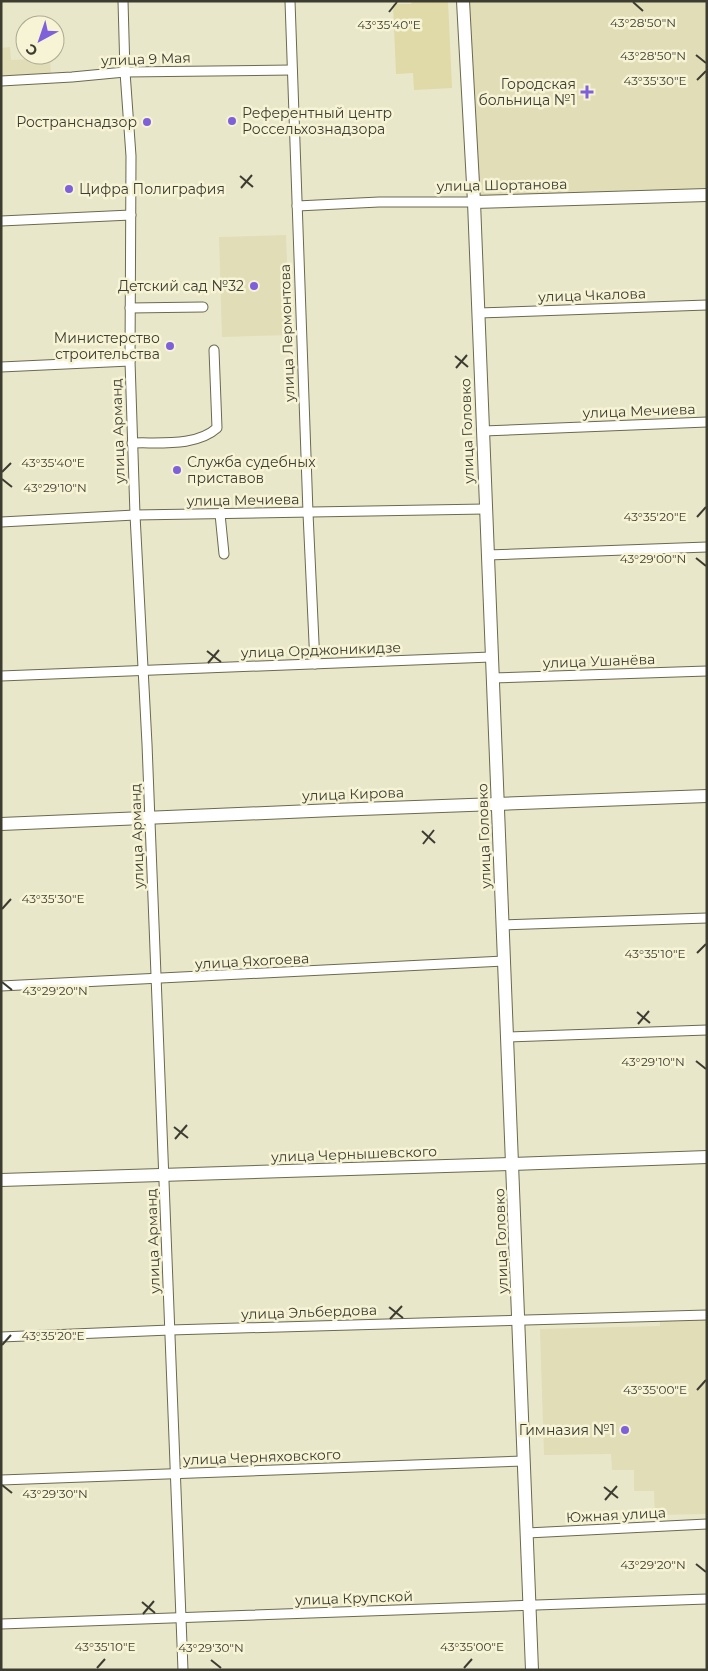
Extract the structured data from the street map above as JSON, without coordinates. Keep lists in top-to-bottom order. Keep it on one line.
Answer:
{"streets":{"street":["улица 9 Мая","улица Шортанова","улица Чкалова","улица Лермонтова","улица Мечиева","улица Арманд","улица Головко","улица Орджоникидзе","улица Ушанёва","улица Кирова","улица Яхогоева","улица Чернышевского","улица Эльбердова","улица Черняховского","Южная улица","улица Крупской"]},"crossings":[["улица 9 Мая","улица Лермонтова"],["улица 9 Мая","улица Арманд"],["улица Шортанова","улица Лермонтова"],["улица Шортанова","улица Головко"],["улица Чкалова","улица Головко"],["улица Лермонтова","улица Мечиева"],["улица Лермонтова","улица Орджоникидзе"],["улица Мечиева","улица Арманд"],["улица Мечиева","улица Головко"],["улица Арманд","улица Орджоникидзе"],["улица Арманд","улица Кирова"],["улица Арманд","улица Яхогоева"],["улица Арманд","улица Чернышевского"],["улица Арманд","улица Эльбердова"],["улица Арманд","улица Черняховского"],["улица Арманд","улица Крупской"],["улица Головко","улица Орджоникидзе"],["улица Головко","улица Ушанёва"],["улица Головко","улица Кирова"],["улица Головко","улица Яхогоева"],["улица Головко","улица Чернышевского"],["улица Головко","улица Эльбердова"],["улица Головко","улица Черняховского"],["улица Головко","Южная улица"],["улица Головко","улица Крупской"]],"places":{"health":["Городская больница №1"],"other":["Референтный центр Россельхознадзора","Ространснадзор","Цифра Полиграфия","Детский сад №32","Министерство строительства","Служба судебных приставов","Гимназия №1"]},"north":"bottom left","coordinates":["43°28'50\"N","43°35'40\"E","43°35'30\"E","43°29'10\"N","43°35'20\"E","43°29'00\"N","43°35'10\"E","43°29'20\"N","43°35'00\"E","43°29'30\"N"]}
